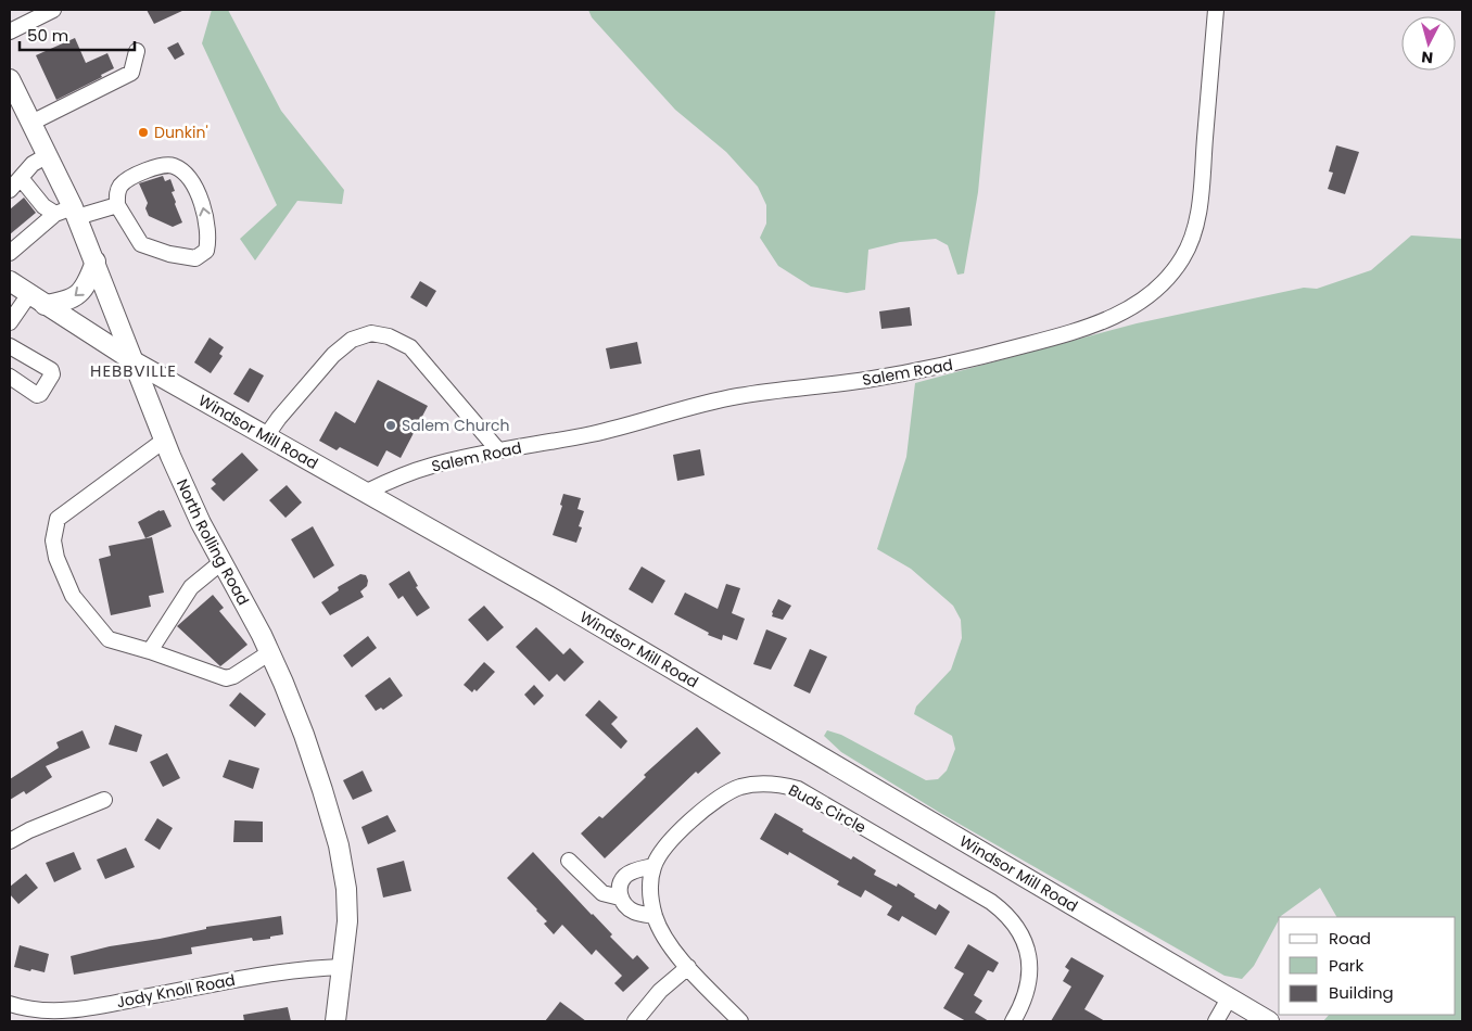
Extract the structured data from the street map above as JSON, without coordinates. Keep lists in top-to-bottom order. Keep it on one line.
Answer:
{"streets":{"main road":["Windsor Mill Road","North Rolling Road"],"street":["Salem Road","Buds Circle","Jody Knoll Road"]},"crossings":[["Salem Road","Windsor Mill Road"],["Windsor Mill Road","North Rolling Road"],["North Rolling Road","Jody Knoll Road"]],"districts":["HEBBVILLE"],"places":["Dunkin'","Salem Church"],"legend":["Road","Park","Building"],"scale_bar":"50 m","north":"bottom"}
